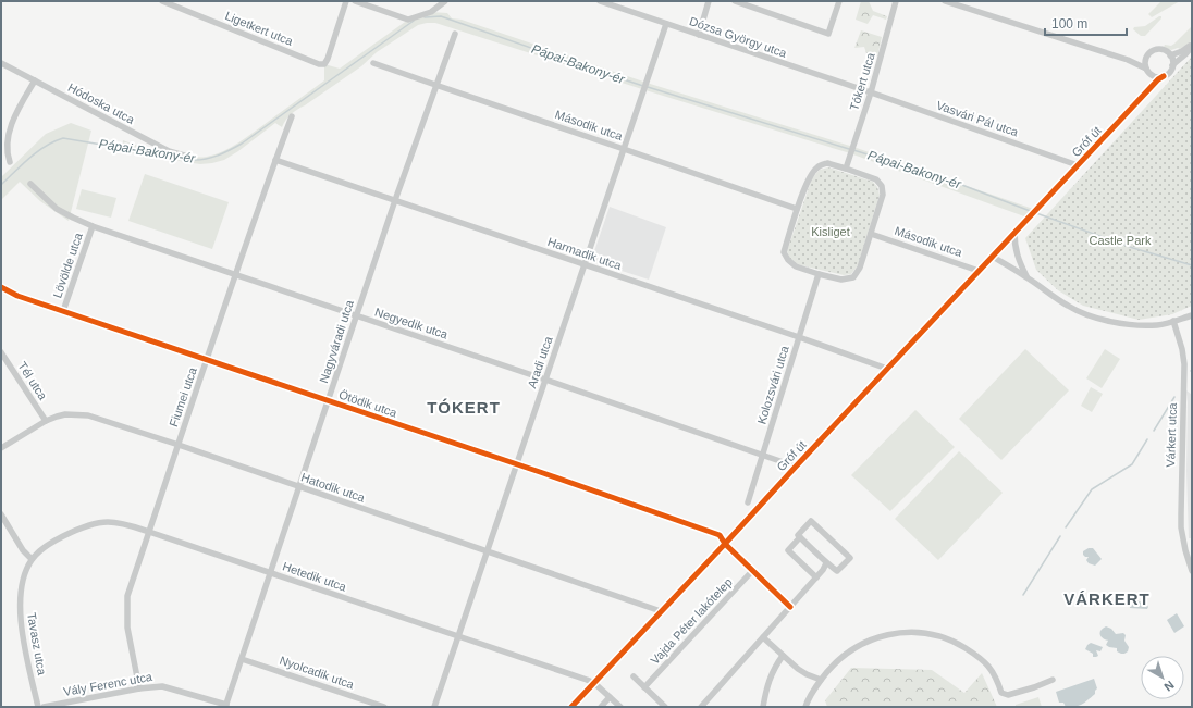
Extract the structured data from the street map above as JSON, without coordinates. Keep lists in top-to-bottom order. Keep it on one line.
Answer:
{"streets":{"street":["Ligetkert utca","Dózsa György utca","Tókert utca","Hódoska utca","Vasvári Pál utca","Második utca","Gróf út","Harmadik utca","Lövölde utca","Negyedik utca","Nagyváradi utca","Aradi utca","Tél utca","Kolozsvári utca","Fiumei utca","Ötödik utca","Várkert utca","Hatodik utca","Hetedik utca","Vajda Péter lakótelep","Tavasz utca","Nyolcadik utca","Vály Ferenc utca"]},"crossings":[["Dózsa György utca","Tókert utca"],["Dózsa György utca","Vasvári Pál utca"],["Dózsa György utca","Aradi utca"],["Tókert utca","Vasvári Pál utca"],["Tókert utca","Második utca"],["Tókert utca","Kolozsvári utca"],["Vasvári Pál utca","Gróf út"],["Második utca","Gróf út"],["Második utca","Nagyváradi utca"],["Második utca","Aradi utca"],["Második utca","Kolozsvári utca"],["Gróf út","Harmadik utca"],["Gróf út","Negyedik utca"],["Gróf út","Ötödik utca"],["Gróf út","Hatodik utca"],["Gróf út","Hetedik utca"],["Harmadik utca","Nagyváradi utca"],["Harmadik utca","Aradi utca"],["Harmadik utca","Kolozsvári utca"],["Harmadik utca","Fiumei utca"],["Lövölde utca","Negyedik utca"],["Lövölde utca","Ötödik utca"],["Negyedik utca","Nagyváradi utca"],["Negyedik utca","Aradi utca"],["Negyedik utca","Kolozsvári utca"],["Negyedik utca","Fiumei utca"],["Nagyváradi utca","Ötödik utca"],["Nagyváradi utca","Hatodik utca"],["Nagyváradi utca","Hetedik utca"],["Nagyváradi utca","Nyolcadik utca"],["Nagyváradi utca","Vály Ferenc utca"],["Aradi utca","Ötödik utca"],["Aradi utca","Hatodik utca"],["Aradi utca","Hetedik utca"],["Tél utca","Hatodik utca"],["Fiumei utca","Ötödik utca"],["Fiumei utca","Hatodik utca"],["Fiumei utca","Hetedik utca"],["Fiumei utca","Vály Ferenc utca"],["Hetedik utca","Tavasz utca"]],"districts":["TÓKERT","VÁRKERT"],"water":["Pápai-Bakony-ér"],"parks":["Kisliget","Castle Park"],"scale_bar":"100 m","north":"bottom right"}
